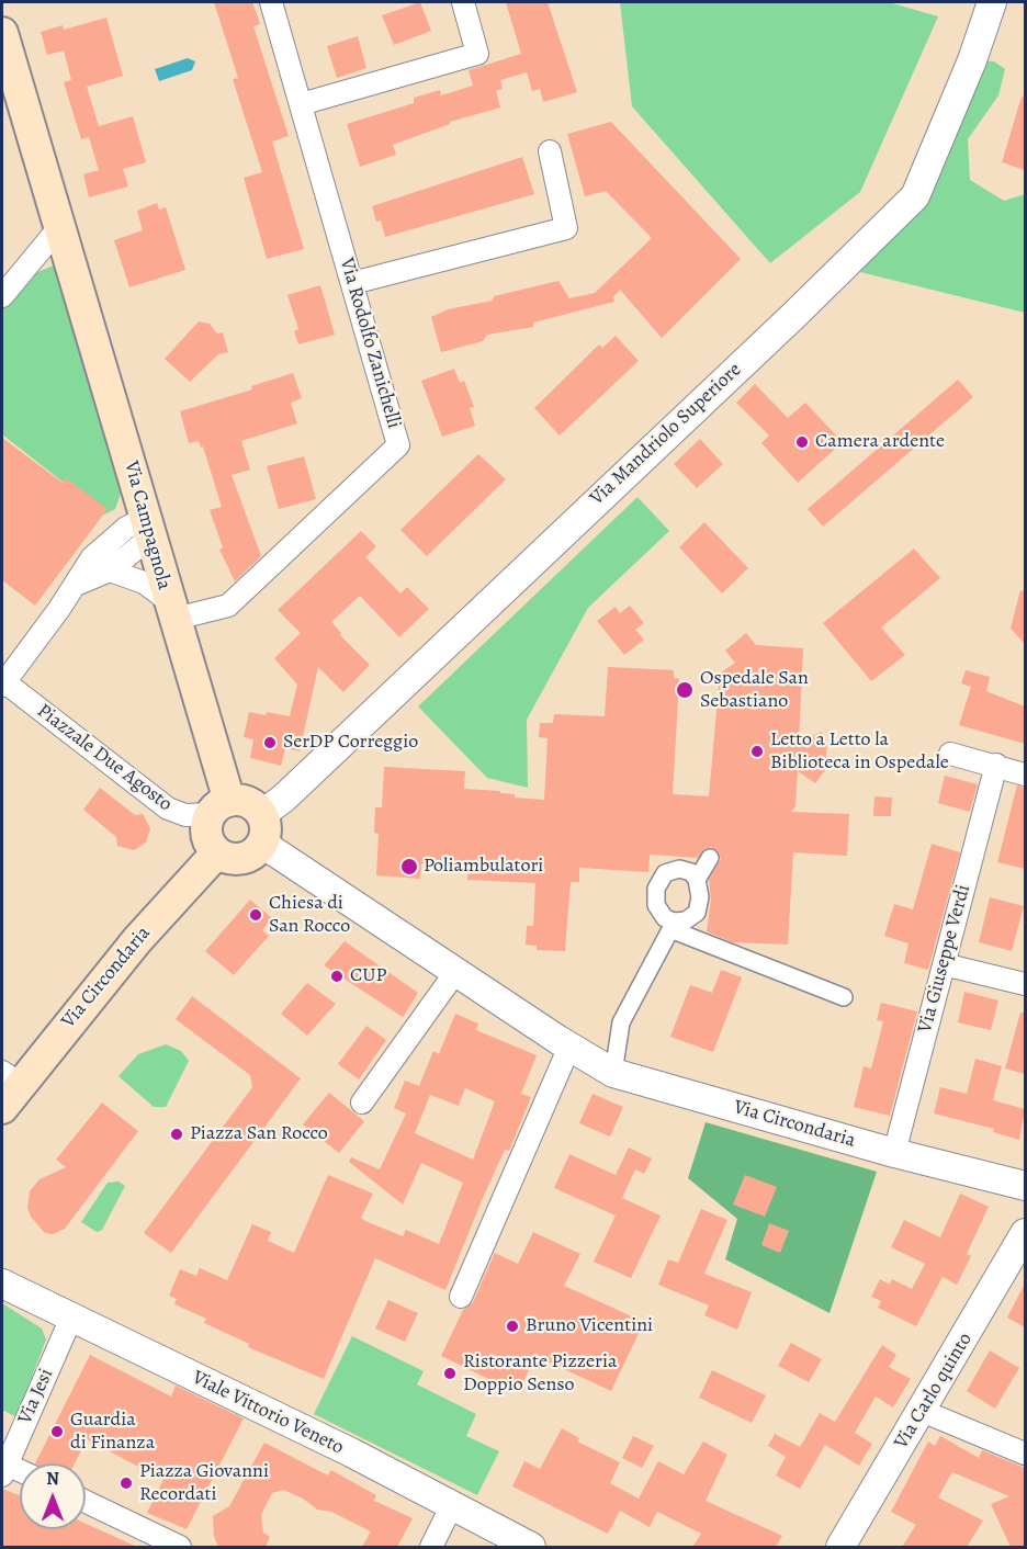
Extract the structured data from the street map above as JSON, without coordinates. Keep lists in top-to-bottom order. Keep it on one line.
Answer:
{"streets":{"main road":["Via Campagnola","Via Circondaria"],"street":["Via Rodolfo Zanichelli","Via Mandriolo Superiore","Piazzale Due Agosto","Via Giuseppe Verdi","Via Carlo quinto","Via Jesi","Viale Vittorio Veneto"]},"crossings":[["Via Rodolfo Zanichelli","Via Campagnola"],["Via Mandriolo Superiore","Via Campagnola"],["Via Mandriolo Superiore","Piazzale Due Agosto"],["Via Mandriolo Superiore","Via Circondaria"],["Via Campagnola","Piazzale Due Agosto"],["Via Campagnola","Via Circondaria"],["Piazzale Due Agosto","Via Circondaria"],["Via Giuseppe Verdi","Via Circondaria"],["Via Jesi","Viale Vittorio Veneto"]],"places":["Camera ardente","Ospedale San Sebastiano","SerDP Correggio","Letto a Letto la Biblioteca in Ospedale","Poliambulatori","Chiesa di San Rocco","CUP","Piazza San Rocco","Bruno Vicentini","Ristorante Pizzeria Doppio Senso","Guardia di Finanza","Piazza Giovanni Recordati"],"north":"top"}
